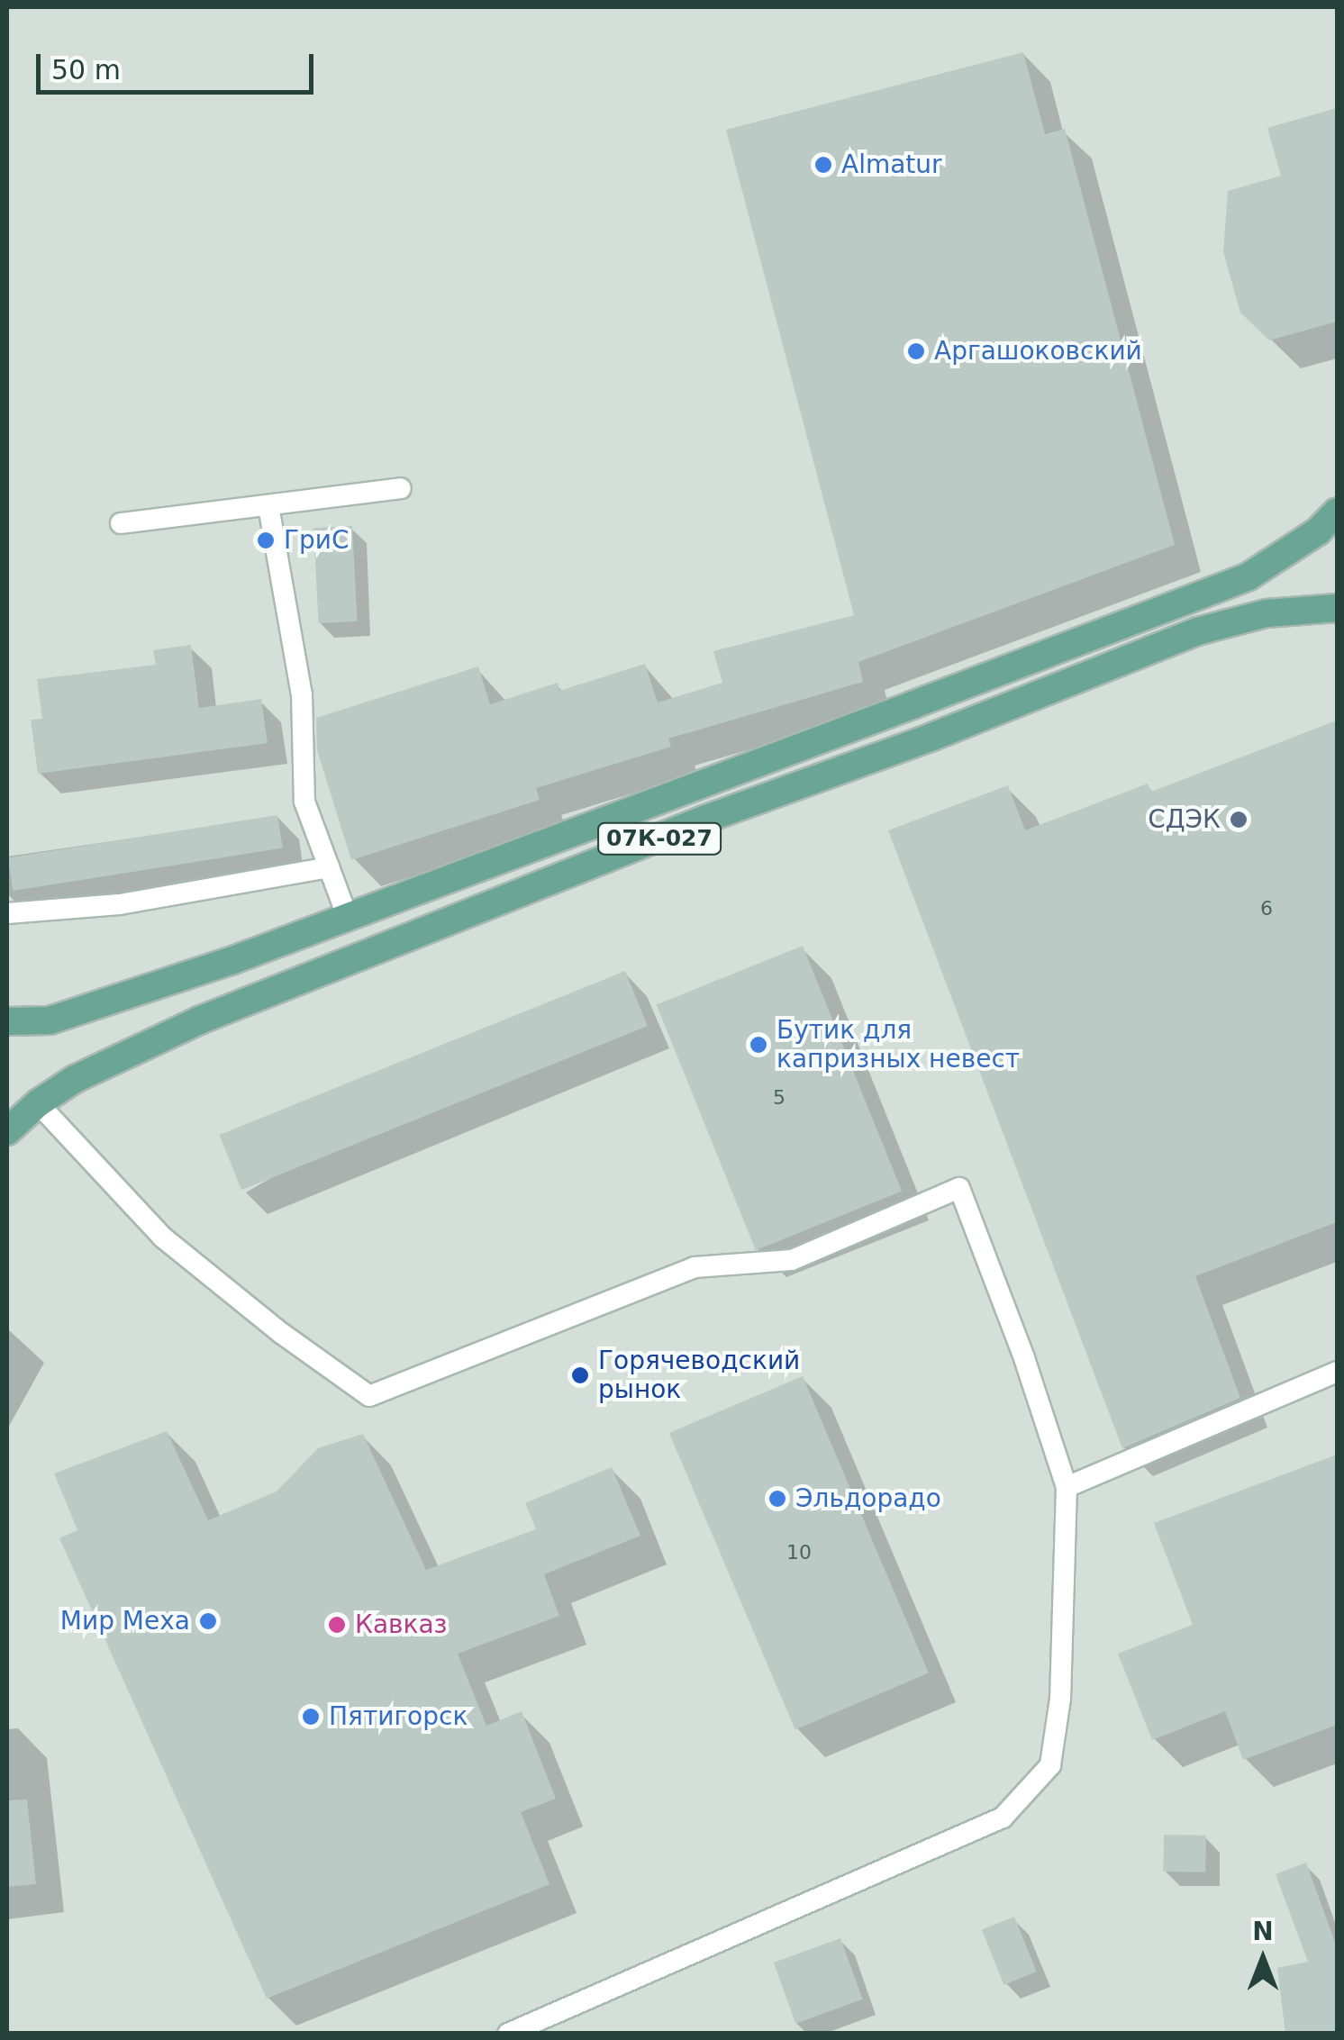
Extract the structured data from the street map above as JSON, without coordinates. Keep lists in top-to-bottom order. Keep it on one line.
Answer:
{"streets":{"main road":["07К-027"]},"places":["Almatur","Аргашоковский","ГриС","СДЭК","Бутик для капризных невест","Горячеводский рынок","Эльдорадо","Мир Меха","Кавказ","Пятигорск"],"house_numbers":["6","5","10"],"scale_bar":"50 m","north":"top"}
